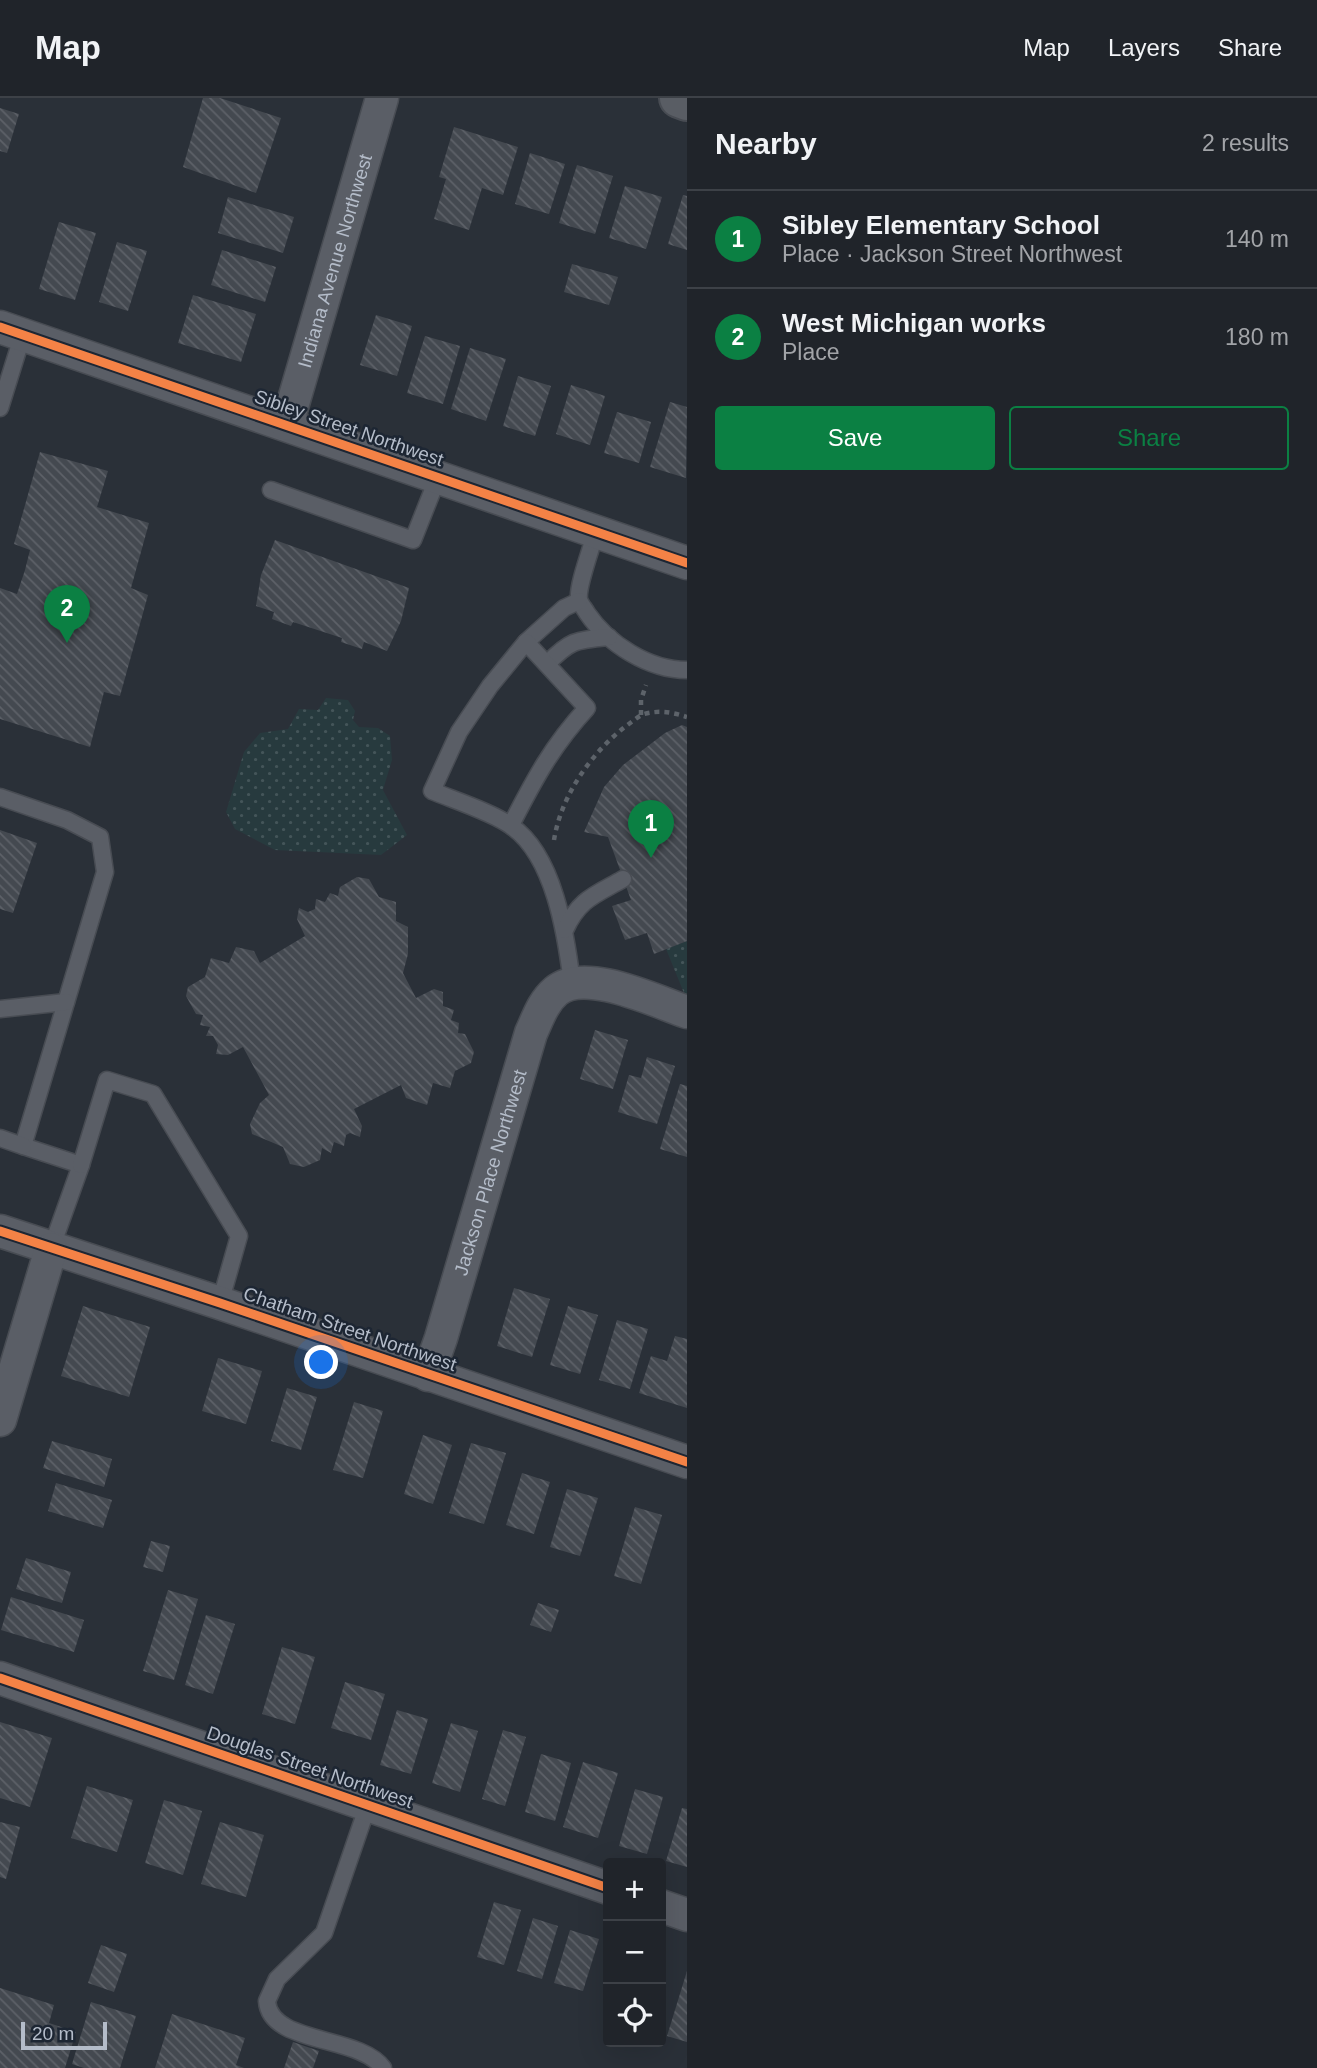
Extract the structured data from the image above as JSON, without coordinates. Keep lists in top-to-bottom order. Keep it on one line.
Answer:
{"streets":{"street":["Indiana Avenue Northwest","Sibley Street Northwest","Jackson Place Northwest","Chatham Street Northwest","Douglas Street Northwest"]},"crossings":[["Indiana Avenue Northwest","Sibley Street Northwest"],["Jackson Place Northwest","Chatham Street Northwest"]],"scale_bar":"20 m","page":{"header":"Map","nav":["Map","Layers","Share"],"heading":["Nearby","2 results"],"list":[{"mark":"1","name":"Sibley Elementary School","note":"Place · Jackson Street Northwest","value":"140 m"},{"mark":"2","name":"West Michigan works","note":"Place","value":"180 m"}],"buttons":["Save","Share"],"pins":["2","1"],"map_buttons":["+","−"],"scale":"20 m"}}
